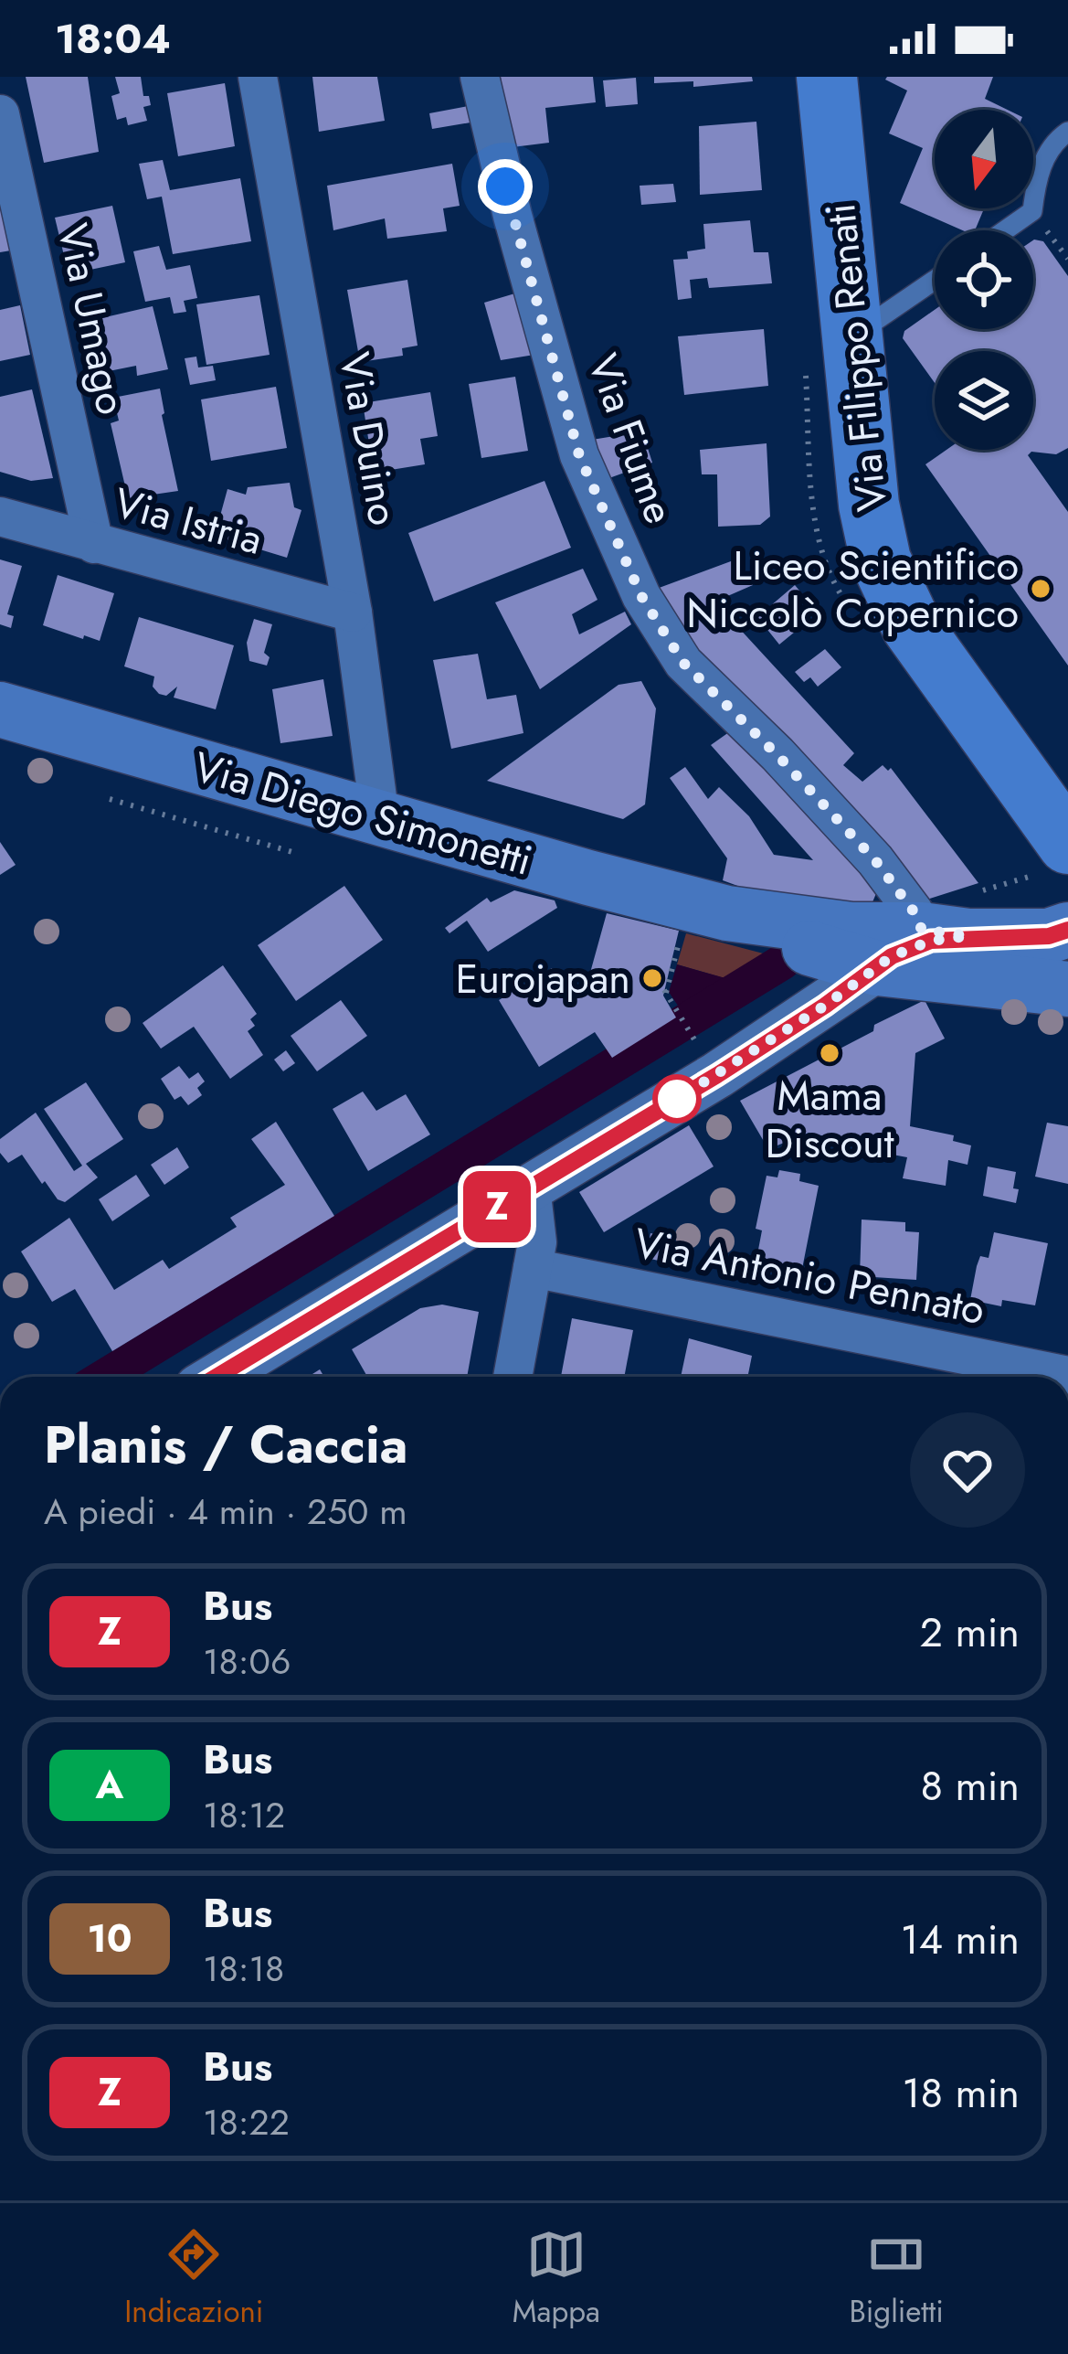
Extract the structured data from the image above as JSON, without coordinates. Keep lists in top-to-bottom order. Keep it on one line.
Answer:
{"streets":{"main road":["Via Filippo Renati","Via Diego Simonetti"],"street":["Via Umago","Via Duino","Via Fiume","Via Istria","Via Antonio Pennato"]},"crossings":[["Via Umago","Via Istria"],["Via Duino","Via Istria"],["Via Duino","Via Diego Simonetti"],["Via Fiume","Via Diego Simonetti"]],"places":["Liceo Scientifico Niccolò Copernico","Eurojapan","Mama Discout"],"lines":["bus line Z"],"north":"bottom","page":{"status":"18:04","on_map":"Z","heading":["Planis / Caccia","A piedi · 4 min · 250 m"],"list":[{"mark":"Z","name":"Bus","note":"18:06","value":"2 min"},{"mark":"A","name":"Bus","note":"18:12","value":"8 min"},{"mark":"10","name":"Bus","note":"18:18","value":"14 min"},{"mark":"Z","name":"Bus","note":"18:22","value":"18 min"}],"tabs":["Indicazioni","Mappa","Biglietti"]}}
